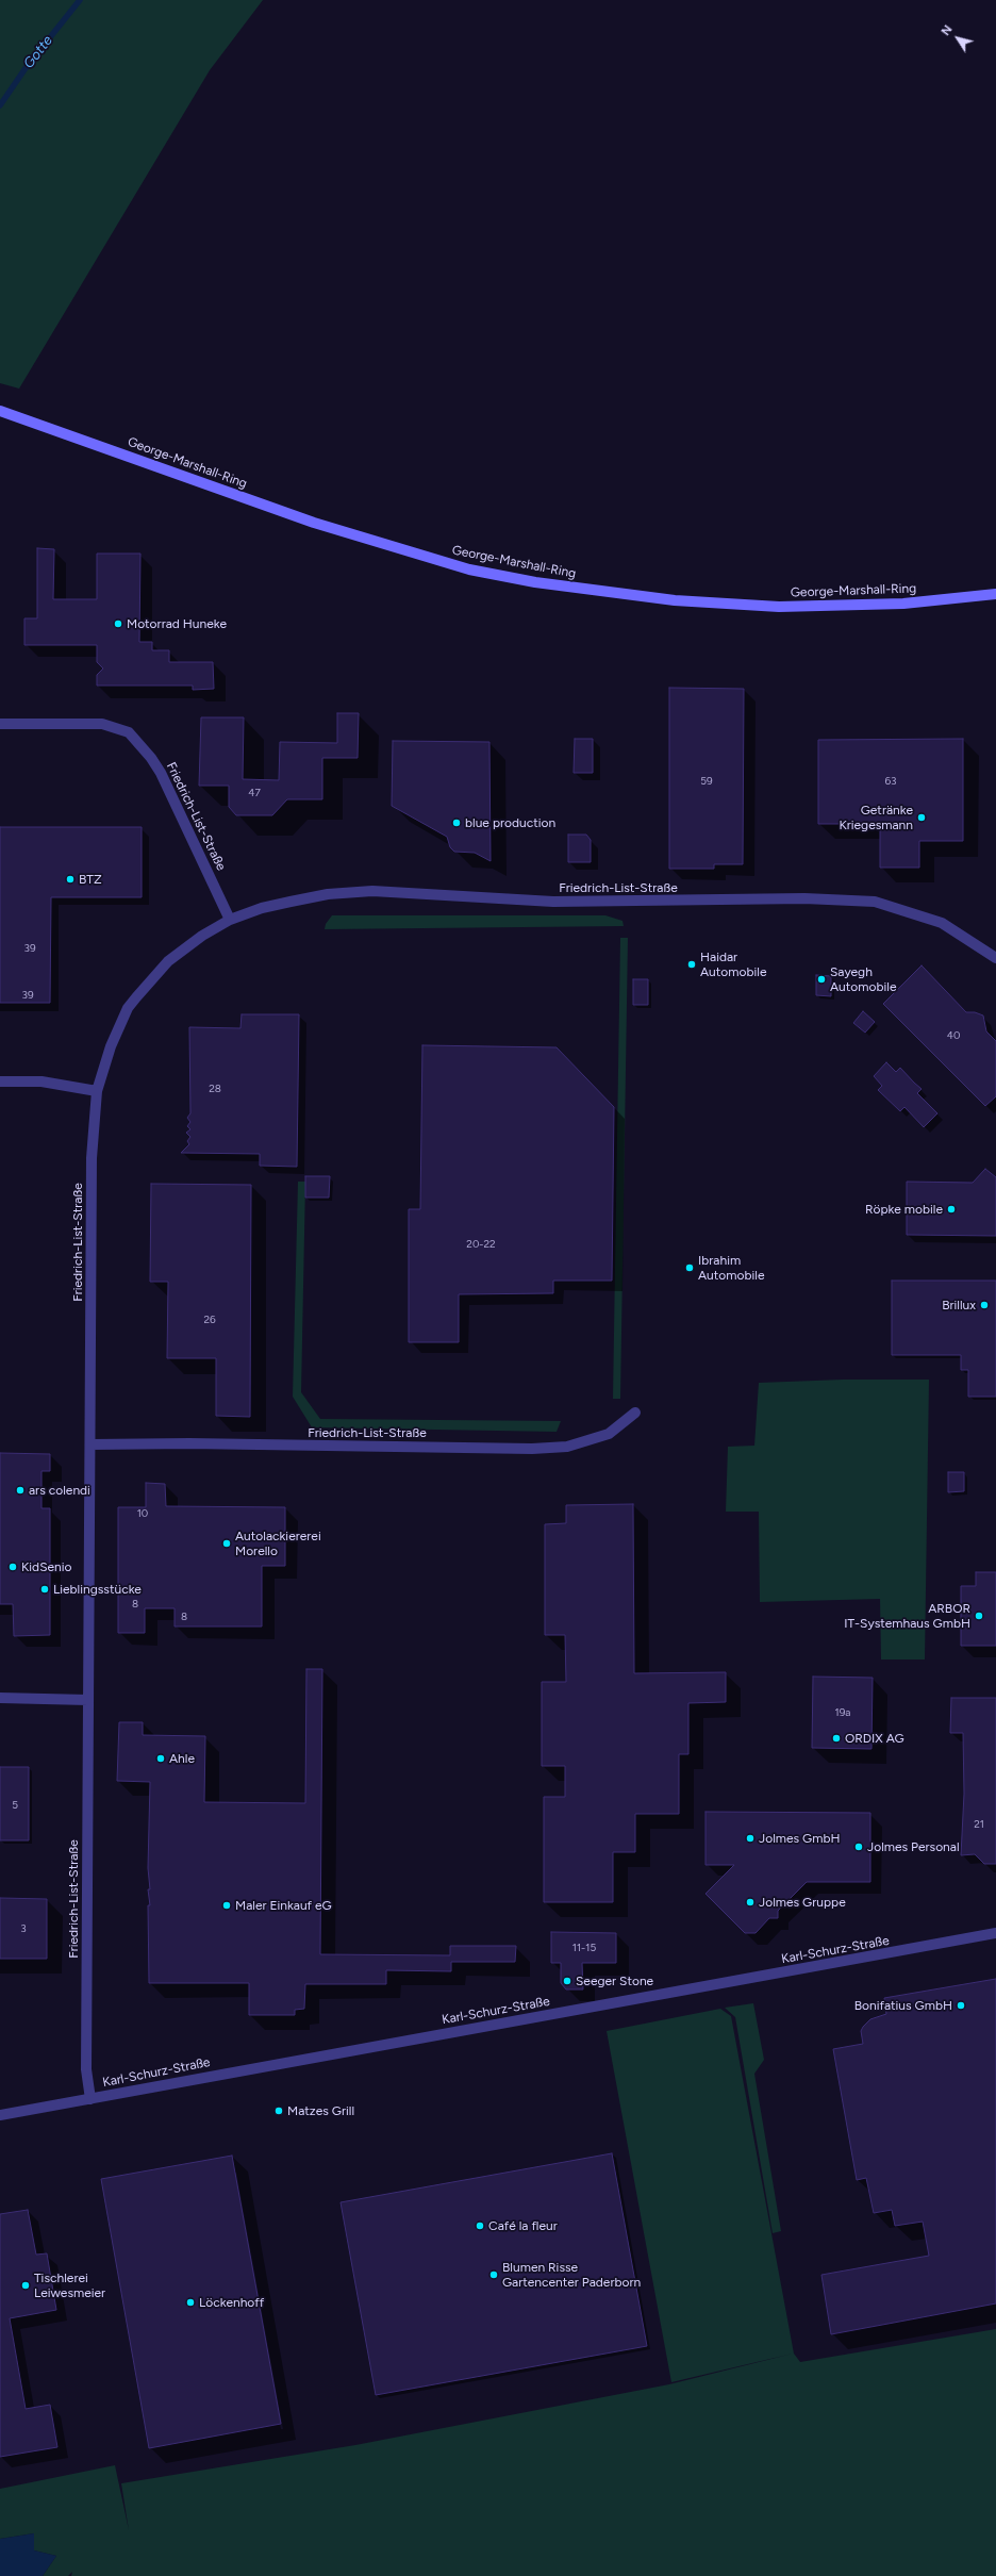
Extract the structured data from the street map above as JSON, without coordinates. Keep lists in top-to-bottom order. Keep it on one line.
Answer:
{"streets":{"main road":["George-Marshall-Ring"],"street":["Friedrich-List-Straße","Karl-Schurz-Straße"]},"crossings":[["Friedrich-List-Straße","Karl-Schurz-Straße"]],"water":["Gotte"],"places":["Motorrad Huneke","Getränke Kriegesmann","blue production","BTZ","Haidar Automobile","Sayegh Automobile","Röpke mobile","Ibrahim Automobile","Brillux","ars colendi","Autolackiererei Morello","KidSenio","Lieblingsstücke","ARBOR IT-Systemhaus GmbH","ORDIX AG","Ahle","Jolmes GmbH","Jolmes Personal","Jolmes Gruppe","Maler Einkauf eG","Seeger Stone","Bonifatius GmbH","Matzes Grill","Café la fleur","Blumen Risse Gartencenter Paderborn","Tischlerei Leiwesmeier","Löckenhoff"],"house_numbers":["59","63","47","39","39","40","28","20-22","26","10","8","8","19a","5","21","3","11-15"],"north":"top left"}
